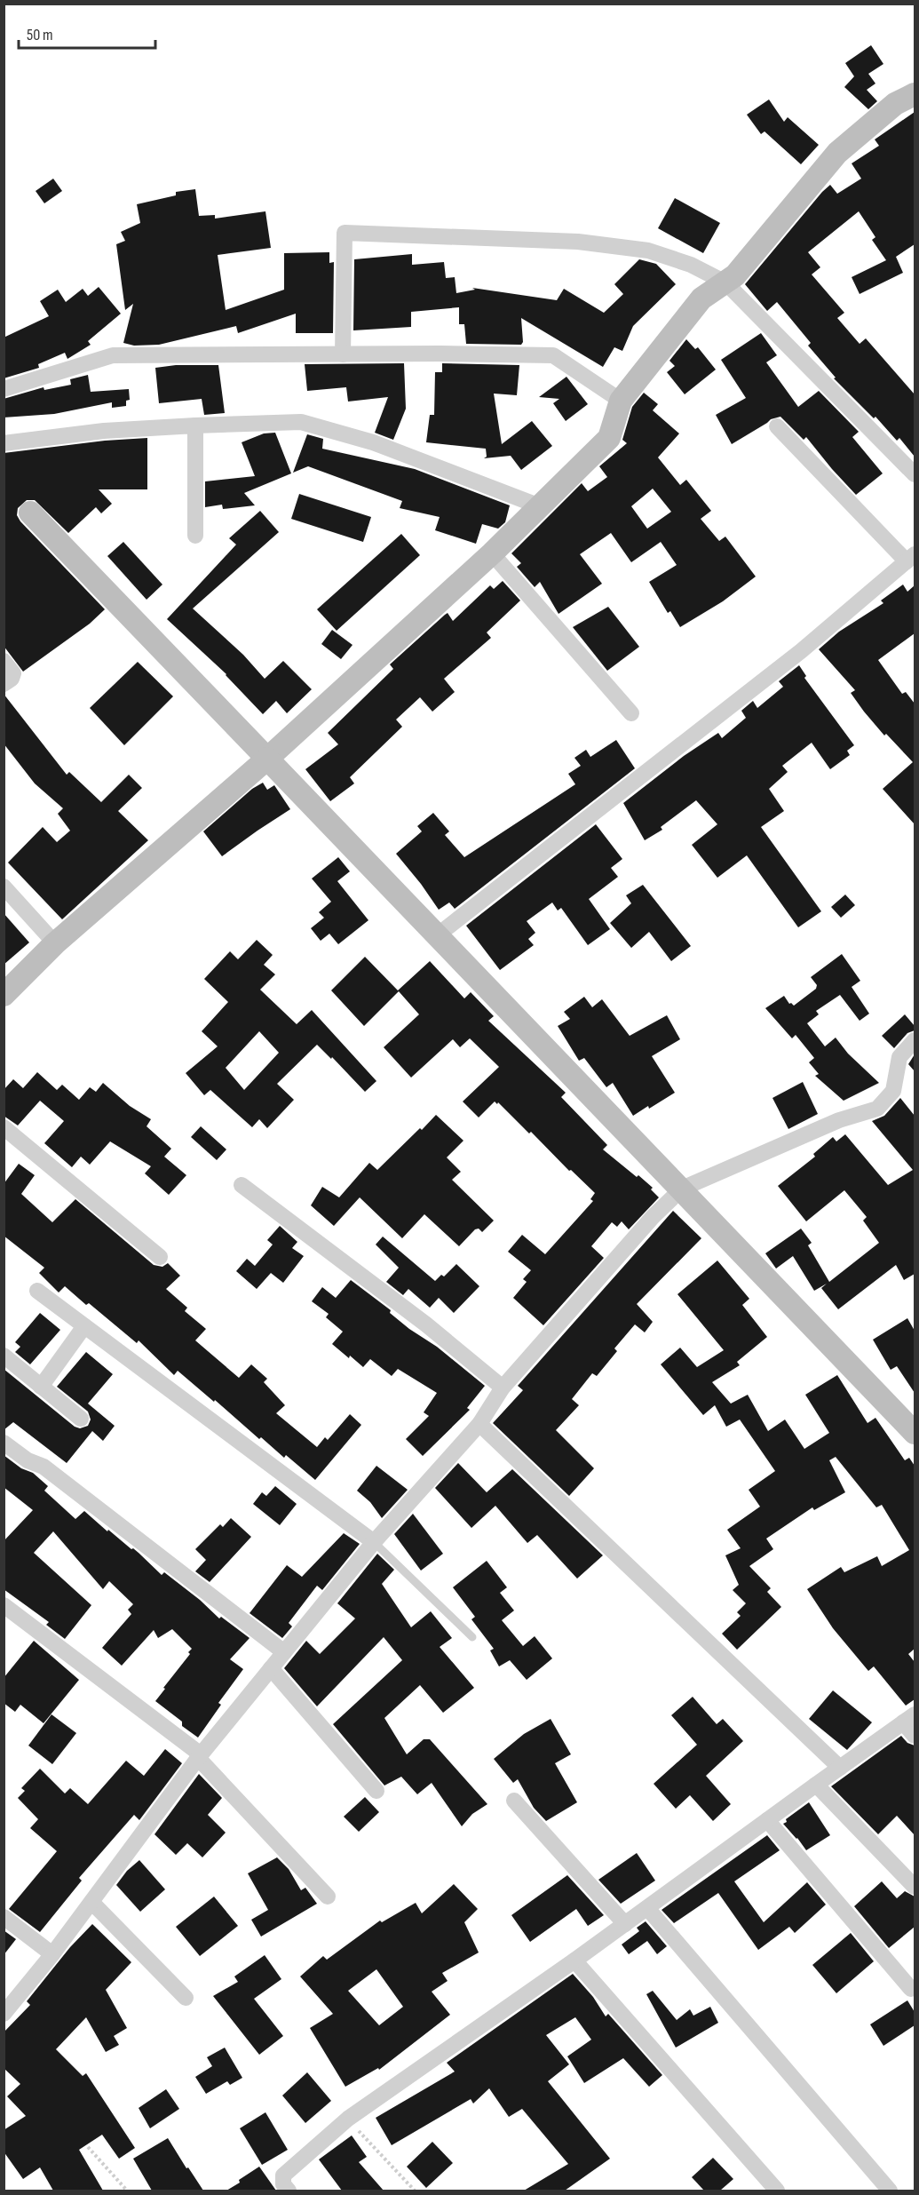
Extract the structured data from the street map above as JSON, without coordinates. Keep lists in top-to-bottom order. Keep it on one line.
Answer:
{"scale_bar":"50 m"}
